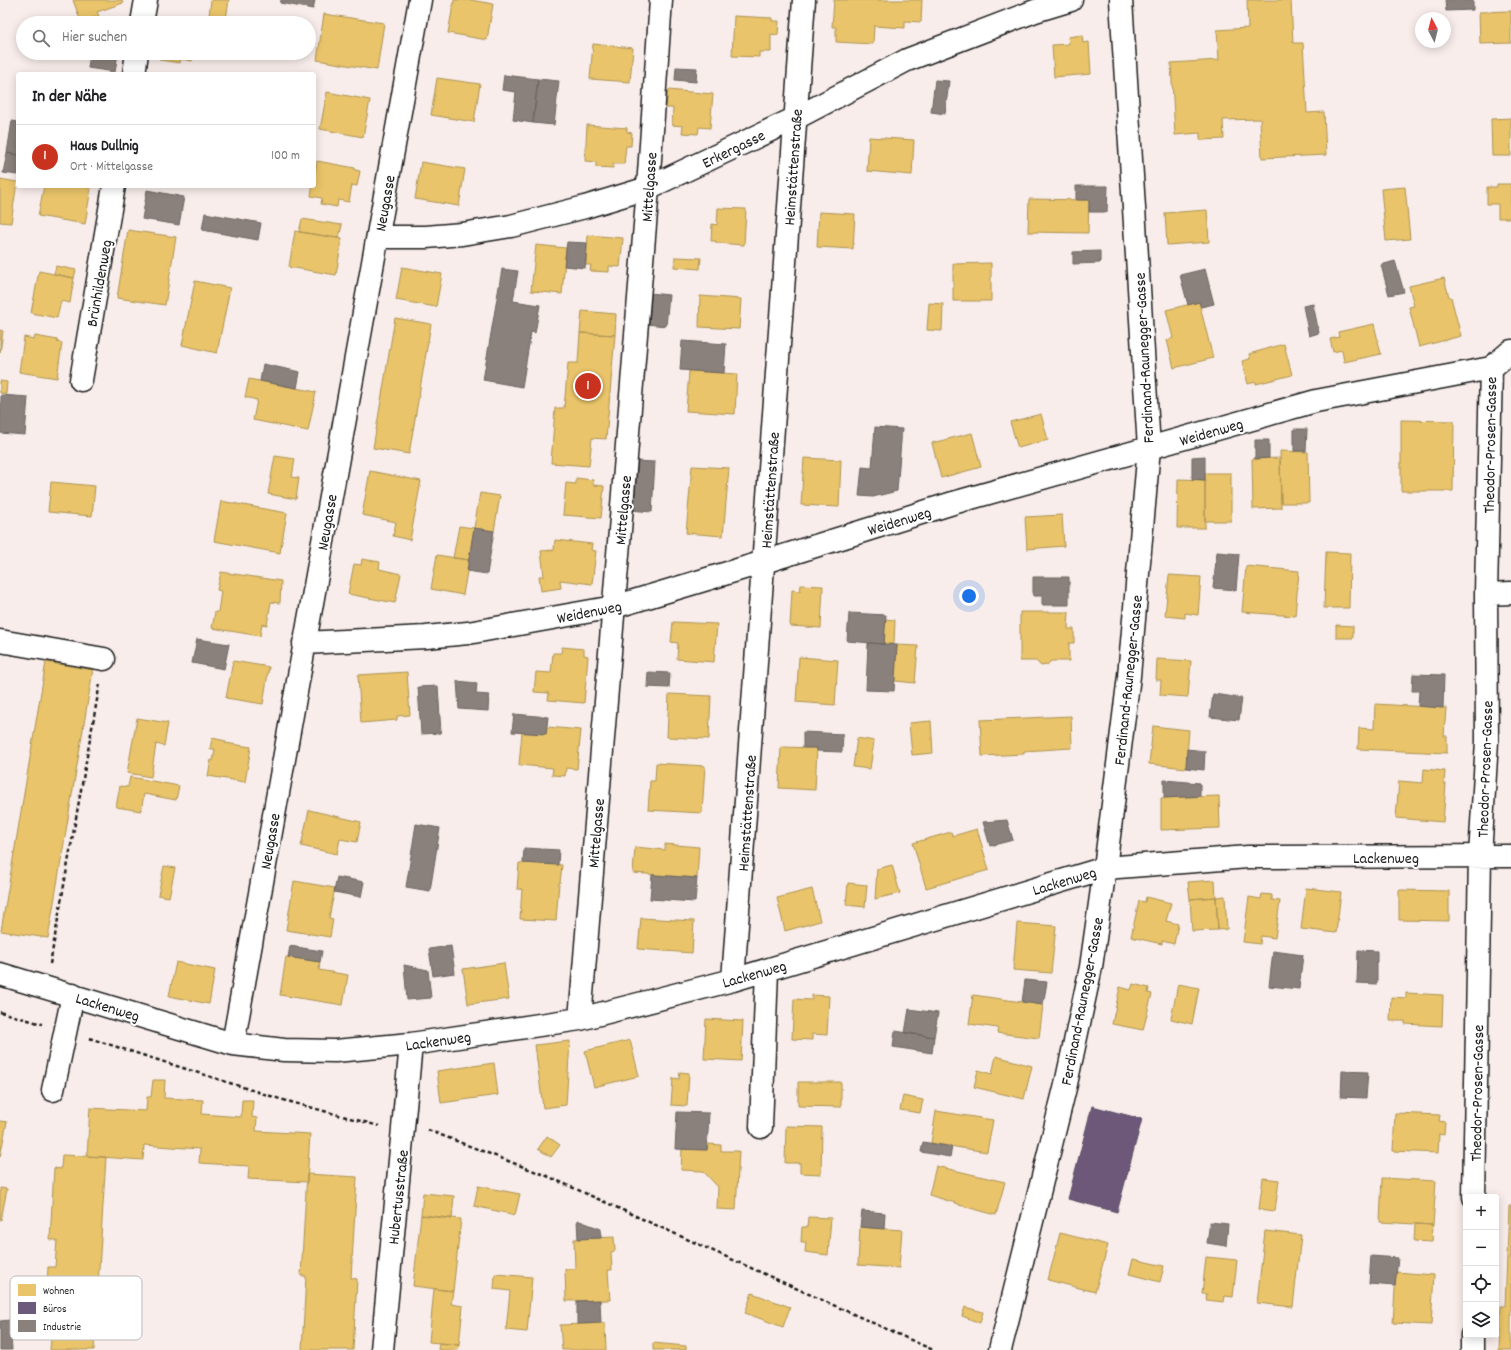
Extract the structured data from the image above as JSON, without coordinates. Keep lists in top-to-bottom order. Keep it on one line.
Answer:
{"streets":{"street":["Erkergasse","Heimstättenstraße","Mittelgasse","Neugasse","Brünhildenweg","Ferdinand-Raunegger-Gasse","Weidenweg","Theodor-Prosen-Gasse","Lackenweg","Hubertusstraße"]},"crossings":[["Erkergasse","Heimstättenstraße"],["Erkergasse","Mittelgasse"],["Erkergasse","Neugasse"],["Heimstättenstraße","Weidenweg"],["Heimstättenstraße","Lackenweg"],["Mittelgasse","Weidenweg"],["Mittelgasse","Lackenweg"],["Neugasse","Weidenweg"],["Neugasse","Lackenweg"],["Ferdinand-Raunegger-Gasse","Weidenweg"],["Ferdinand-Raunegger-Gasse","Lackenweg"],["Weidenweg","Theodor-Prosen-Gasse"],["Theodor-Prosen-Gasse","Lackenweg"],["Lackenweg","Hubertusstraße"]],"legend":["Wohnen","Büros","Industrie"],"north":"top","page":{"search":"Hier suchen","heading":"In der Nähe","list":[{"mark":"1","name":"Haus Dullnig","note":"Ort · Mittelgasse","value":"100 m"}],"pins":"1","map_buttons":["+","−"]}}
